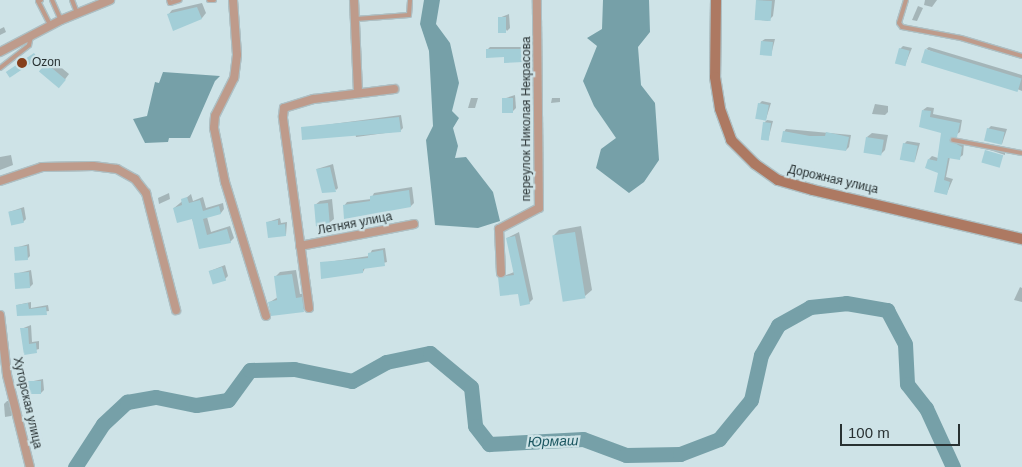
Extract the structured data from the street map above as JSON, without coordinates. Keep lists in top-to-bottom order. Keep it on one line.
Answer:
{"streets":{"street":["переулок Николая Некрасова","Дорожная улица","Летняя улица","Хуторская улица"]},"water":["Юрмаш"],"places":["Ozon"],"scale_bar":"100 m"}
